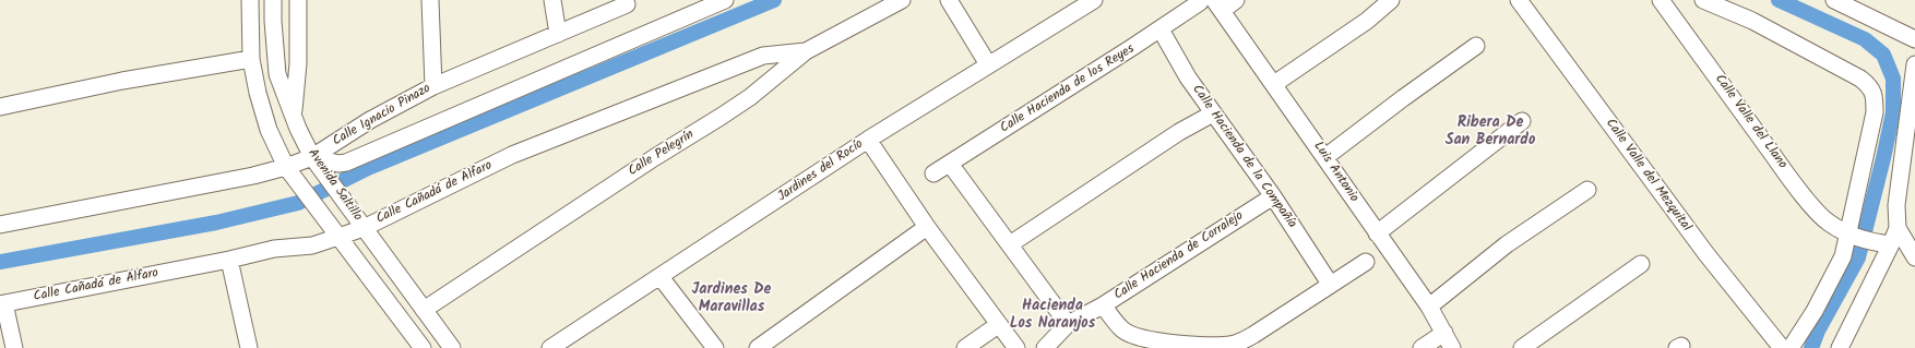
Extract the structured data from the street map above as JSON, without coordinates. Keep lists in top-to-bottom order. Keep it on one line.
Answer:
{"streets":{"street":["Calle Hacienda de los Reyes","Calle Ignacio Pinazo","Calle Valle del Llano","Calle Pelegrín","Calle Hacienda de la Compañía","Jardines del Rocío","Luis Antonio","Calle Valle del Mezquital","Avenida Saltillo","Calle Cañadá de Alfaro","Calle Hacienda de Corralejo"]},"crossings":[["Calle Hacienda de los Reyes","Calle Hacienda de la Compañía"],["Calle Hacienda de los Reyes","Luis Antonio"],["Calle Ignacio Pinazo","Avenida Saltillo"],["Calle Pelegrín","Avenida Saltillo"],["Calle Pelegrín","Calle Cañadá de Alfaro"],["Calle Hacienda de la Compañía","Calle Hacienda de Corralejo"],["Avenida Saltillo","Calle Cañadá de Alfaro"]],"districts":["Ribera De San Bernardo","Jardines De Maravillas","Hacienda Los Naranjos"]}
